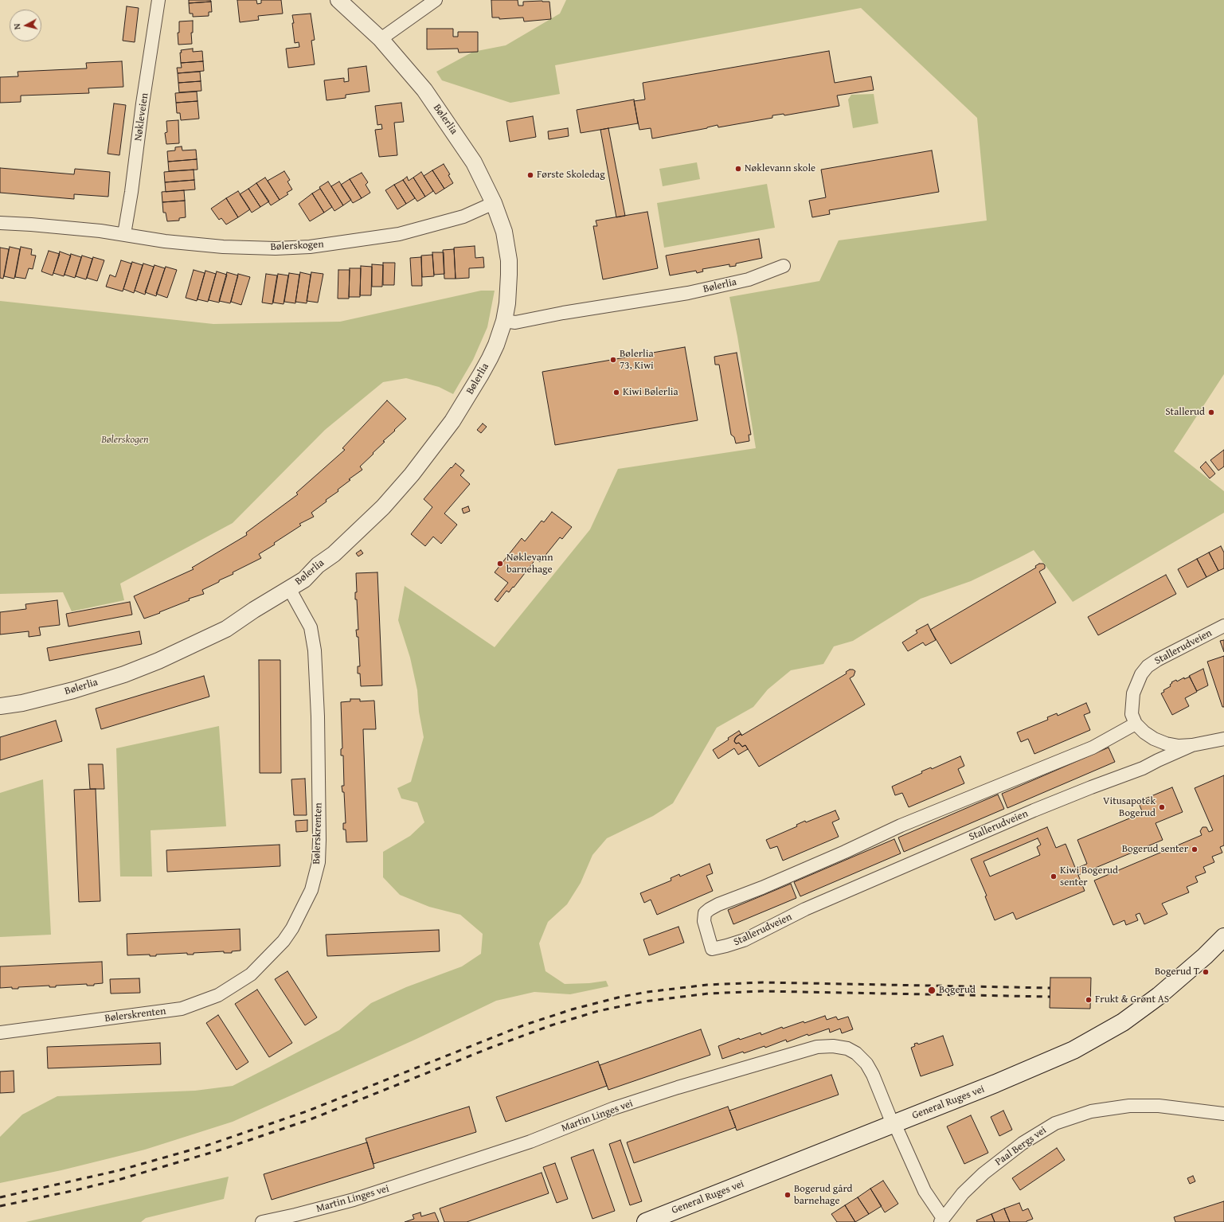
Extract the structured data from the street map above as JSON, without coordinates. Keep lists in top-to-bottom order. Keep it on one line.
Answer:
{"streets":{"main road":["General Ruges vei"],"street":["Nøkleveien","Bølerlia","Bølerskogen","Stallerudveien","Bølerskrenten","Martin Linges vei","Paal Bergs vei"]},"crossings":[["Nøkleveien","Bølerskogen"],["Bølerlia","Bølerskogen"],["Bølerlia","Bølerskrenten"],["General Ruges vei","Martin Linges vei"],["General Ruges vei","Paal Bergs vei"],["Martin Linges vei","Paal Bergs vei"]],"parks":["Bølerskogen"],"places":["Nøklevann skole","Første Skoledag","Bølerlia 73, Kiwi","Kiwi Bølerlia","Stallerud","Nøklevann barnehage","Vitusapotek Bogerud","Bogerud senter","Kiwi Bogerud senter","Bogerud T","Bogerud","Frukt & Grønt AS","Bogerud gård barnehage"],"north":"left"}
